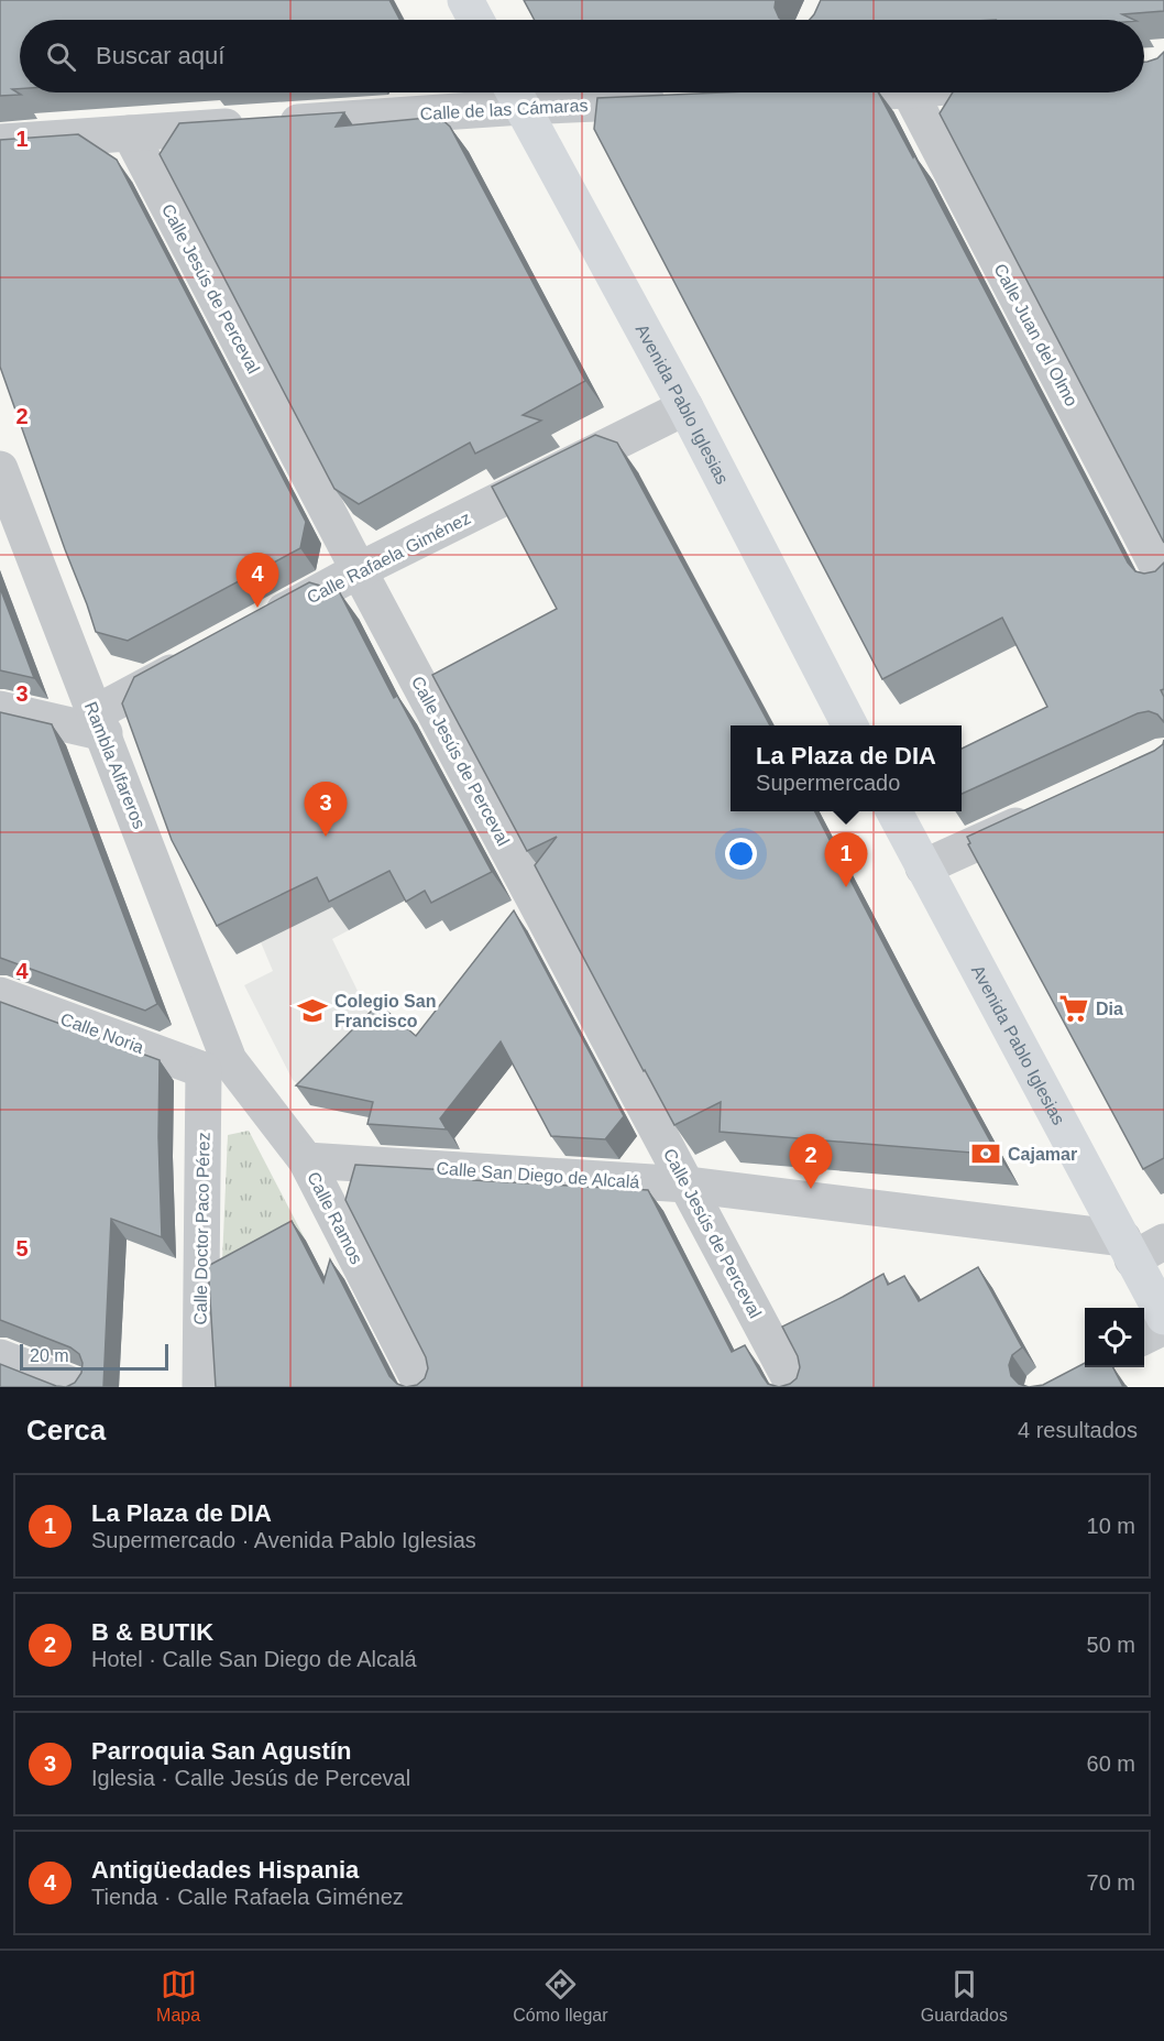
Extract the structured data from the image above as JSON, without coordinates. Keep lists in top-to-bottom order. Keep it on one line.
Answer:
{"streets":{"street":["Calle de las Cámaras","Calle Jesús de Perceval","Calle Juan del Olmo","Avenida Pablo Iglesias","Calle Rafaela Giménez","Rambla Alfareros","Calle Noria","Calle San Diego de Alcalá","Calle Ramos","Calle Doctor Paco Pérez"]},"crossings":[["Calle de las Cámaras","Calle Jesús de Perceval"],["Calle de las Cámaras","Avenida Pablo Iglesias"],["Calle Jesús de Perceval","Calle Rafaela Giménez"],["Calle Jesús de Perceval","Calle San Diego de Alcalá"],["Avenida Pablo Iglesias","Calle Rafaela Giménez"],["Avenida Pablo Iglesias","Calle San Diego de Alcalá"],["Rambla Alfareros","Calle Noria"],["Rambla Alfareros","Calle Ramos"],["Rambla Alfareros","Calle Doctor Paco Pérez"],["Calle Noria","Calle Ramos"],["Calle Noria","Calle Doctor Paco Pérez"],["Calle San Diego de Alcalá","Calle Ramos"],["Calle Ramos","Calle Doctor Paco Pérez"]],"places":{"supermarket":["Dia"],"school or university":["Colegio San Francisco"],"bank":["Cajamar"]},"scale_bar":"20 m","page":{"search":"Buscar aquí","pins":["4","3","1","2"],"popup":["La Plaza de DIA","Supermercado"],"scale":"20 m","heading":["Cerca","4 resultados"],"list":[{"mark":"1","name":"La Plaza de DIA","note":"Supermercado · Avenida Pablo Iglesias","value":"10 m"},{"mark":"2","name":"B & BUTIK","note":"Hotel · Calle San Diego de Alcalá","value":"50 m"},{"mark":"3","name":"Parroquia San Agustín","note":"Iglesia · Calle Jesús de Perceval","value":"60 m"},{"mark":"4","name":"Antigüedades Hispania","note":"Tienda · Calle Rafaela Giménez","value":"70 m"}],"nav":["Mapa","Cómo llegar","Guardados"]},"grid":{"rows":["1","2","3","4","5"]}}
